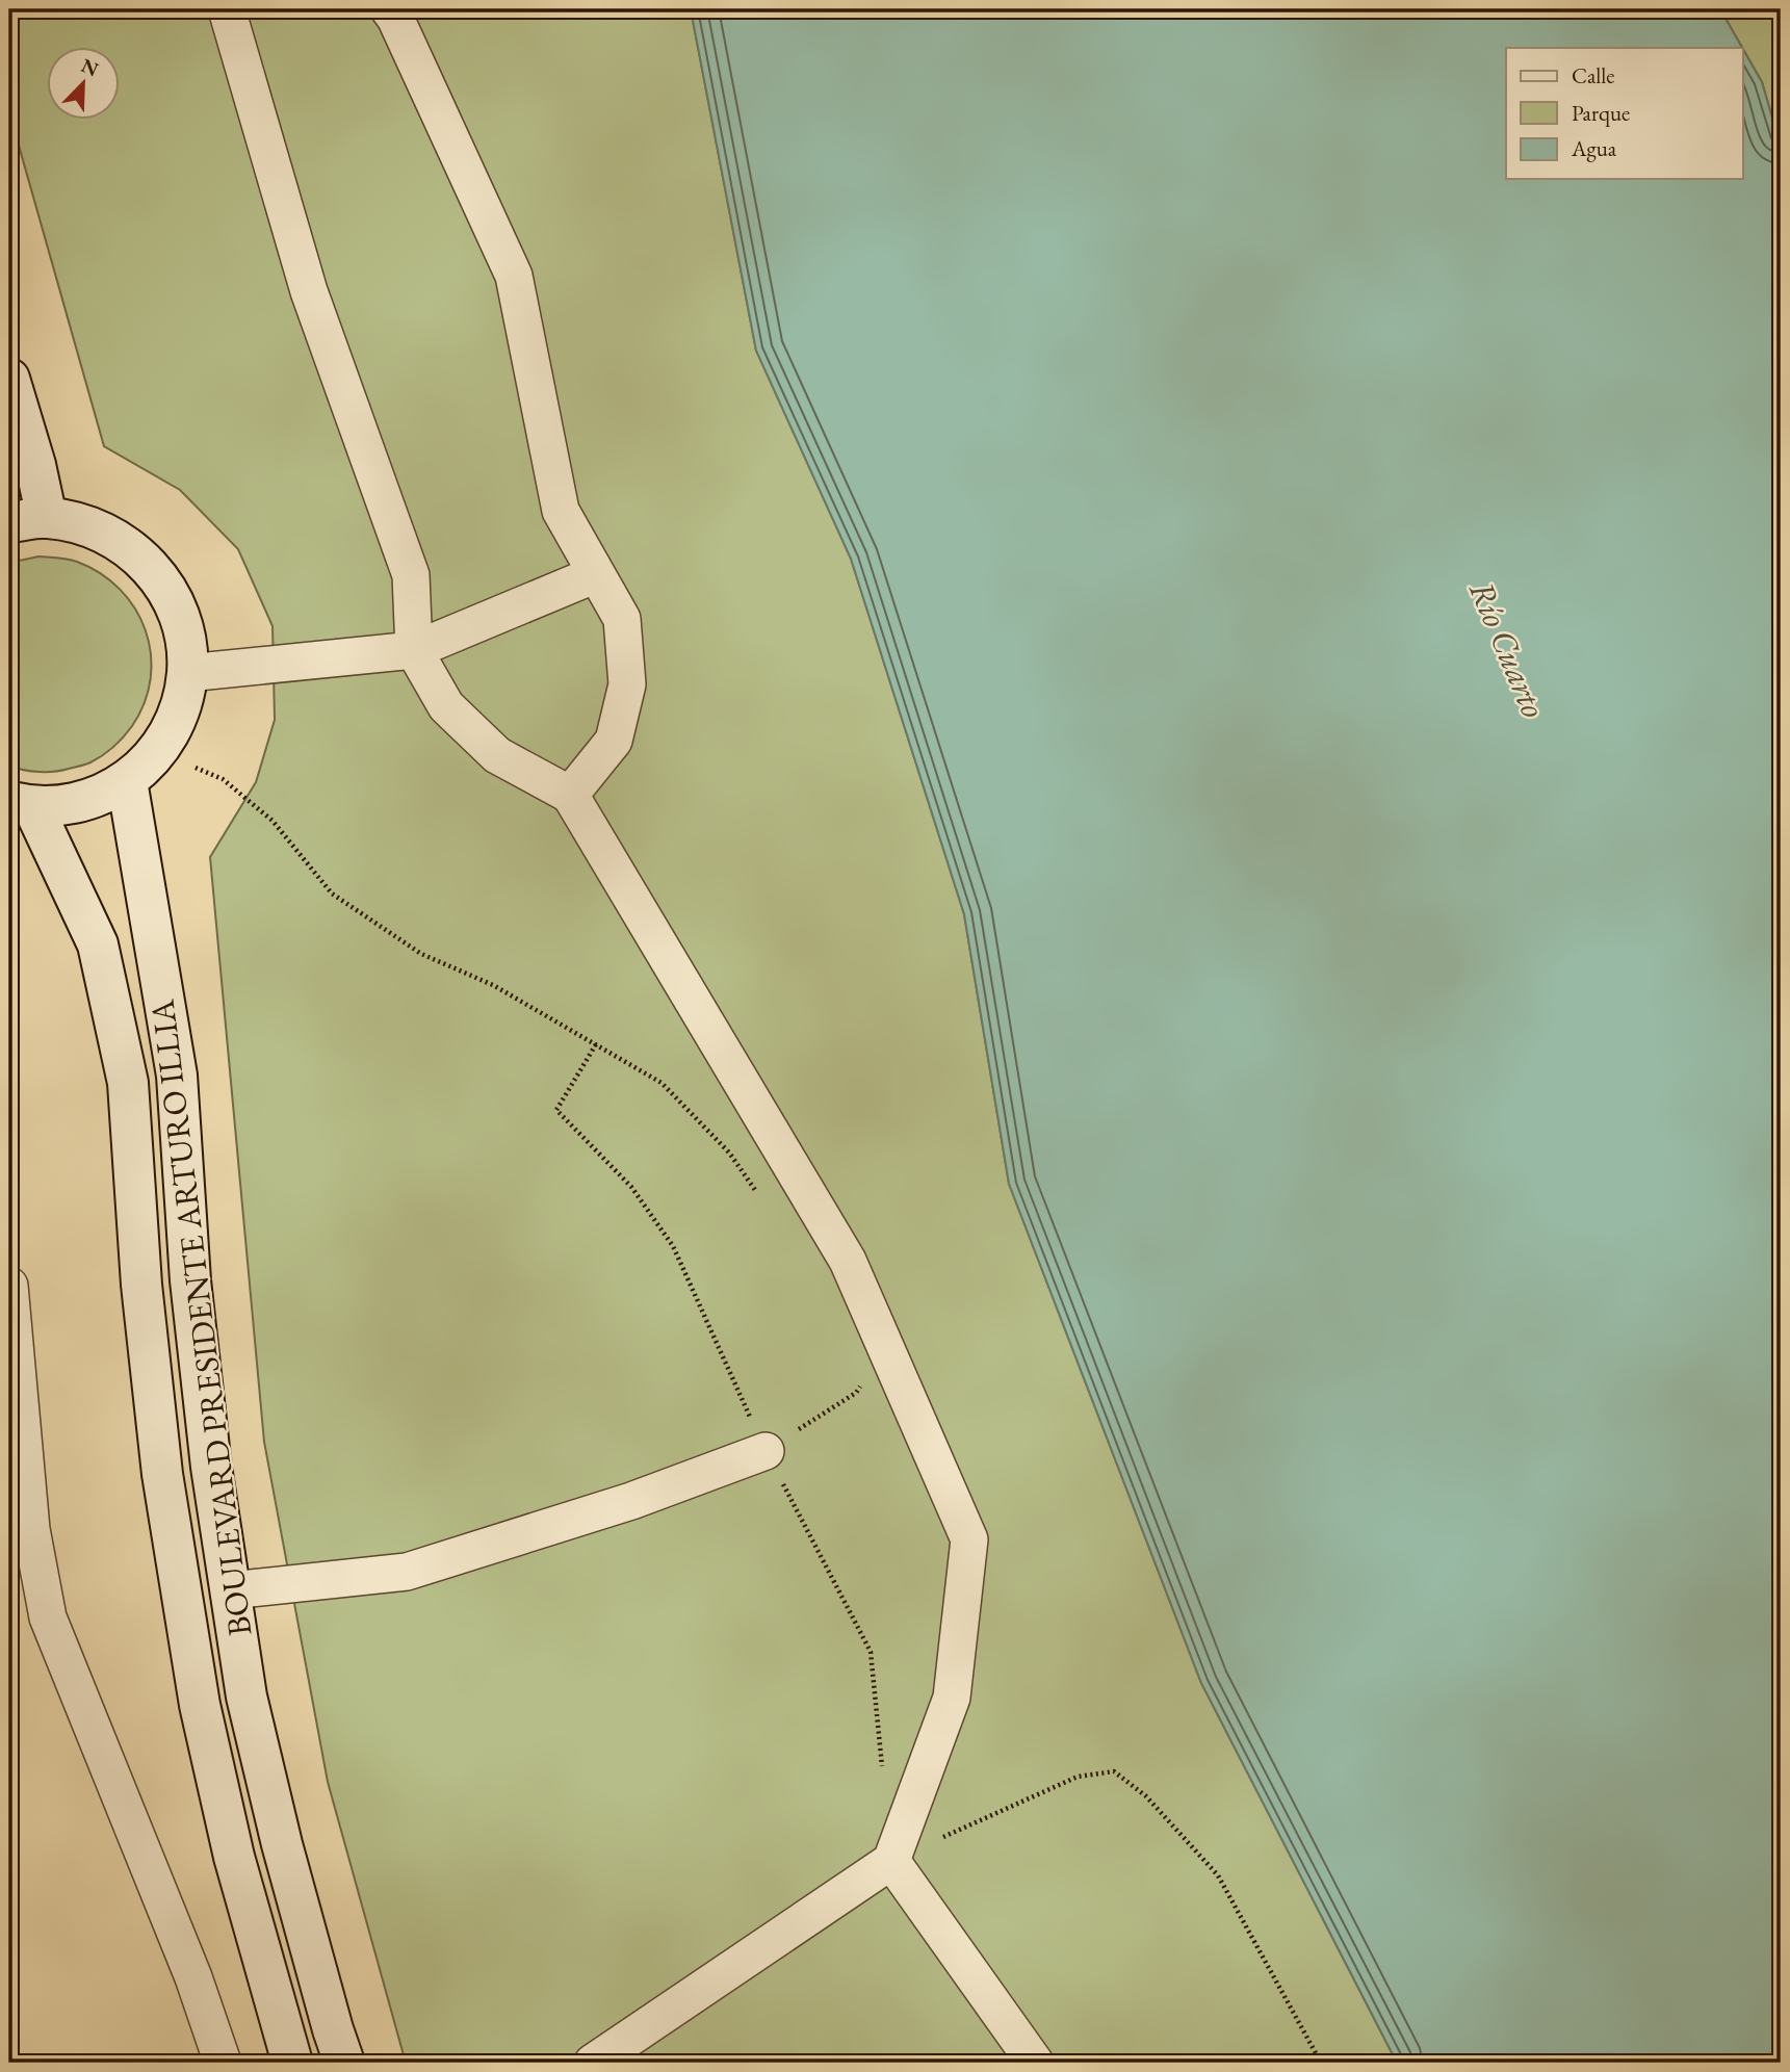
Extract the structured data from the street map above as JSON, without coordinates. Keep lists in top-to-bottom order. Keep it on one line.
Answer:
{"streets":{"main road":["BOULEVARD PRESIDENTE ARTURO ILLIA"]},"water":["Río Cuarto"],"legend":["Calle","Parque","Agua"],"north":"top right"}
